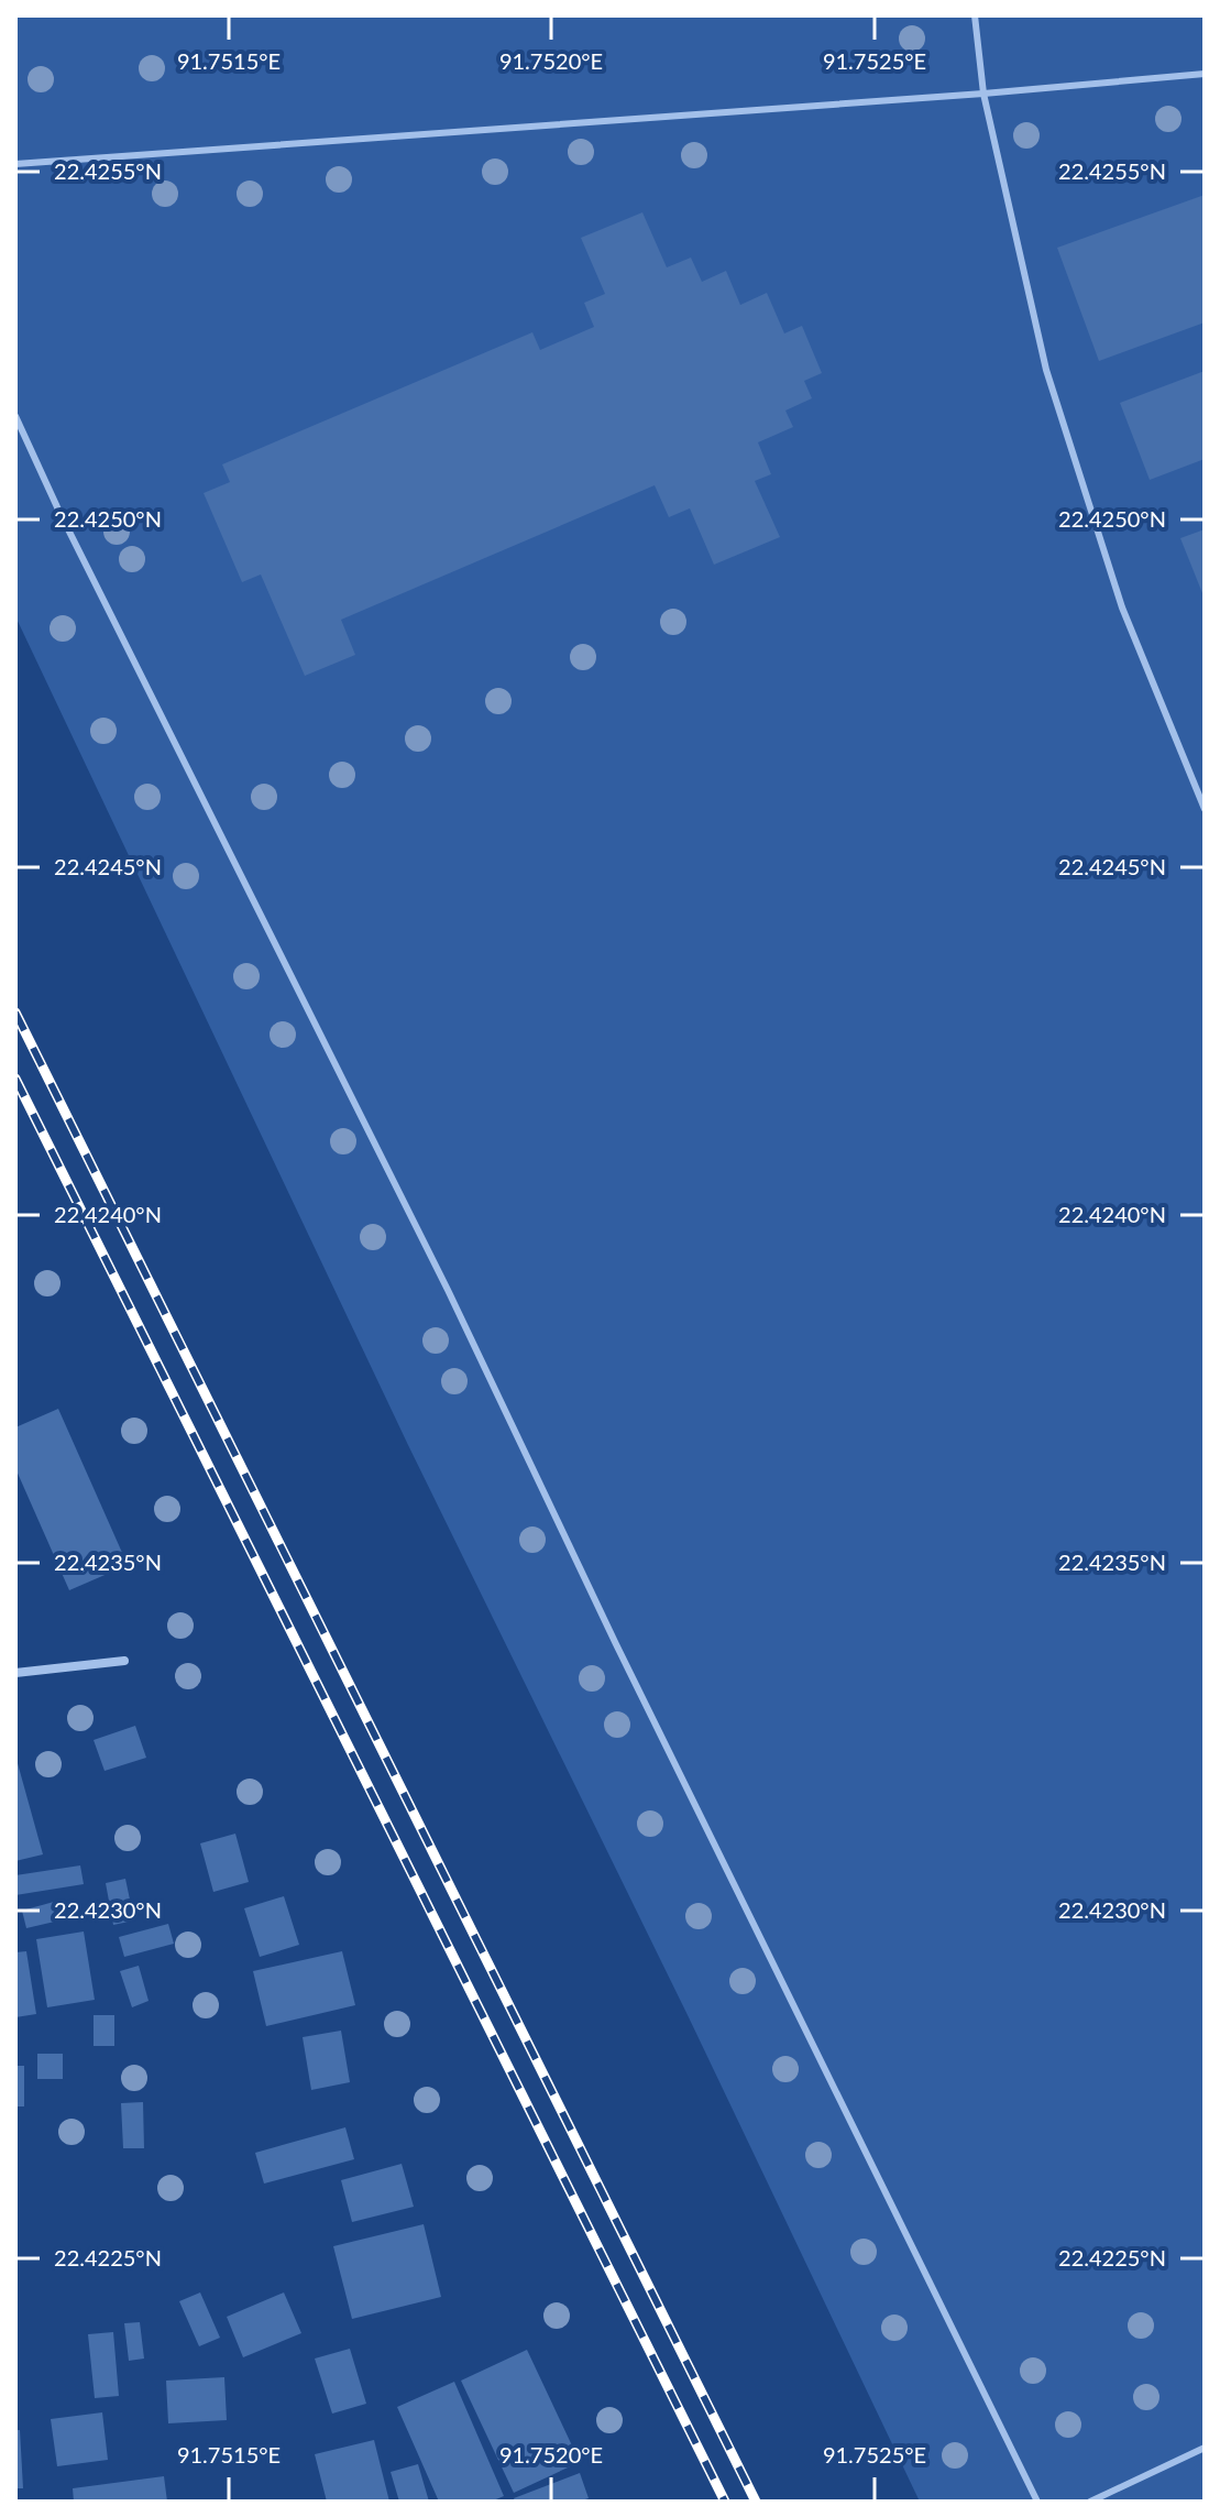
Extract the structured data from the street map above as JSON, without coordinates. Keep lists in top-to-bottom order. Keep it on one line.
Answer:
{"coordinates":["91.7515°E","91.7520°E","91.7525°E","22.4255°N","22.4250°N","22.4245°N","22.4240°N","22.4235°N","22.4230°N","22.4225°N"]}
